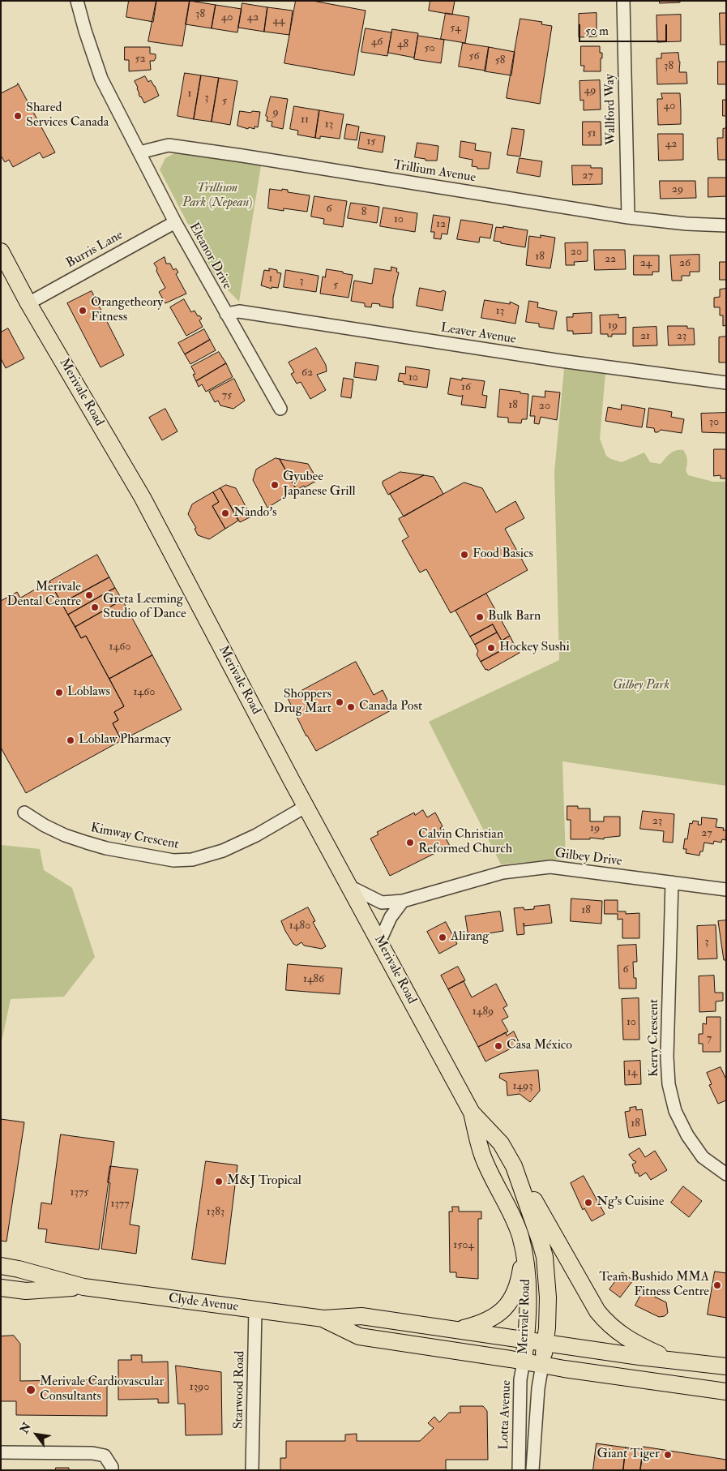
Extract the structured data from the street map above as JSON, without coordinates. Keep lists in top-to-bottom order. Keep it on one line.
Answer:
{"streets":{"main road":["Merivale Road","Clyde Avenue"],"street":["Wallford Way","Trillium Avenue","Burris Lane","Eleanor Drive","Leaver Avenue","Kimway Crescent","Gilbey Drive","Kerry Crescent","Starwood Road","Lotta Avenue"]},"crossings":[["Wallford Way","Trillium Avenue"],["Trillium Avenue","Eleanor Drive"],["Burris Lane","Eleanor Drive"],["Burris Lane","Merivale Road"],["Eleanor Drive","Leaver Avenue"],["Merivale Road","Kimway Crescent"],["Merivale Road","Gilbey Drive"],["Merivale Road","Clyde Avenue"],["Merivale Road","Lotta Avenue"],["Gilbey Drive","Kerry Crescent"],["Clyde Avenue","Starwood Road"],["Clyde Avenue","Lotta Avenue"]],"parks":["Trillium Park (Nepean)","Gilbey Park"],"places":["Shared Services Canada","Orangetheory Fitness","Gyubee Japanese Grill","Nando's","Food Basics","Merivale Dental Centre","Greta Leeming Studio of Dance","Bulk Barn","Hockey Sushi","Loblaws","Shoppers Drug Mart","Canada Post","Loblaw Pharmacy","Calvin Christian Reformed Church","Alirang","Casa México","M&J Tropical","Ng's Cuisine","Team Bushido MMA Fitness Centre","Merivale Cardiovascular Consultants","Giant Tiger"],"house_numbers":["38","40","42","44","54","46","48","50","56","52","58","38","49","1","3","5","40","9","11","13","51","15","42","27","29","6","8","10","12","20","18","22","24","26","1","3","5","13","19","21","23","62","10","16","75","18","20","30","1460","1460","23","19","27","18","1480","3","6","1486","1489","10","7","14","1493","18","1375","1377","1383","1504","1390"],"scale_bar":"50 m","north":"top left"}
